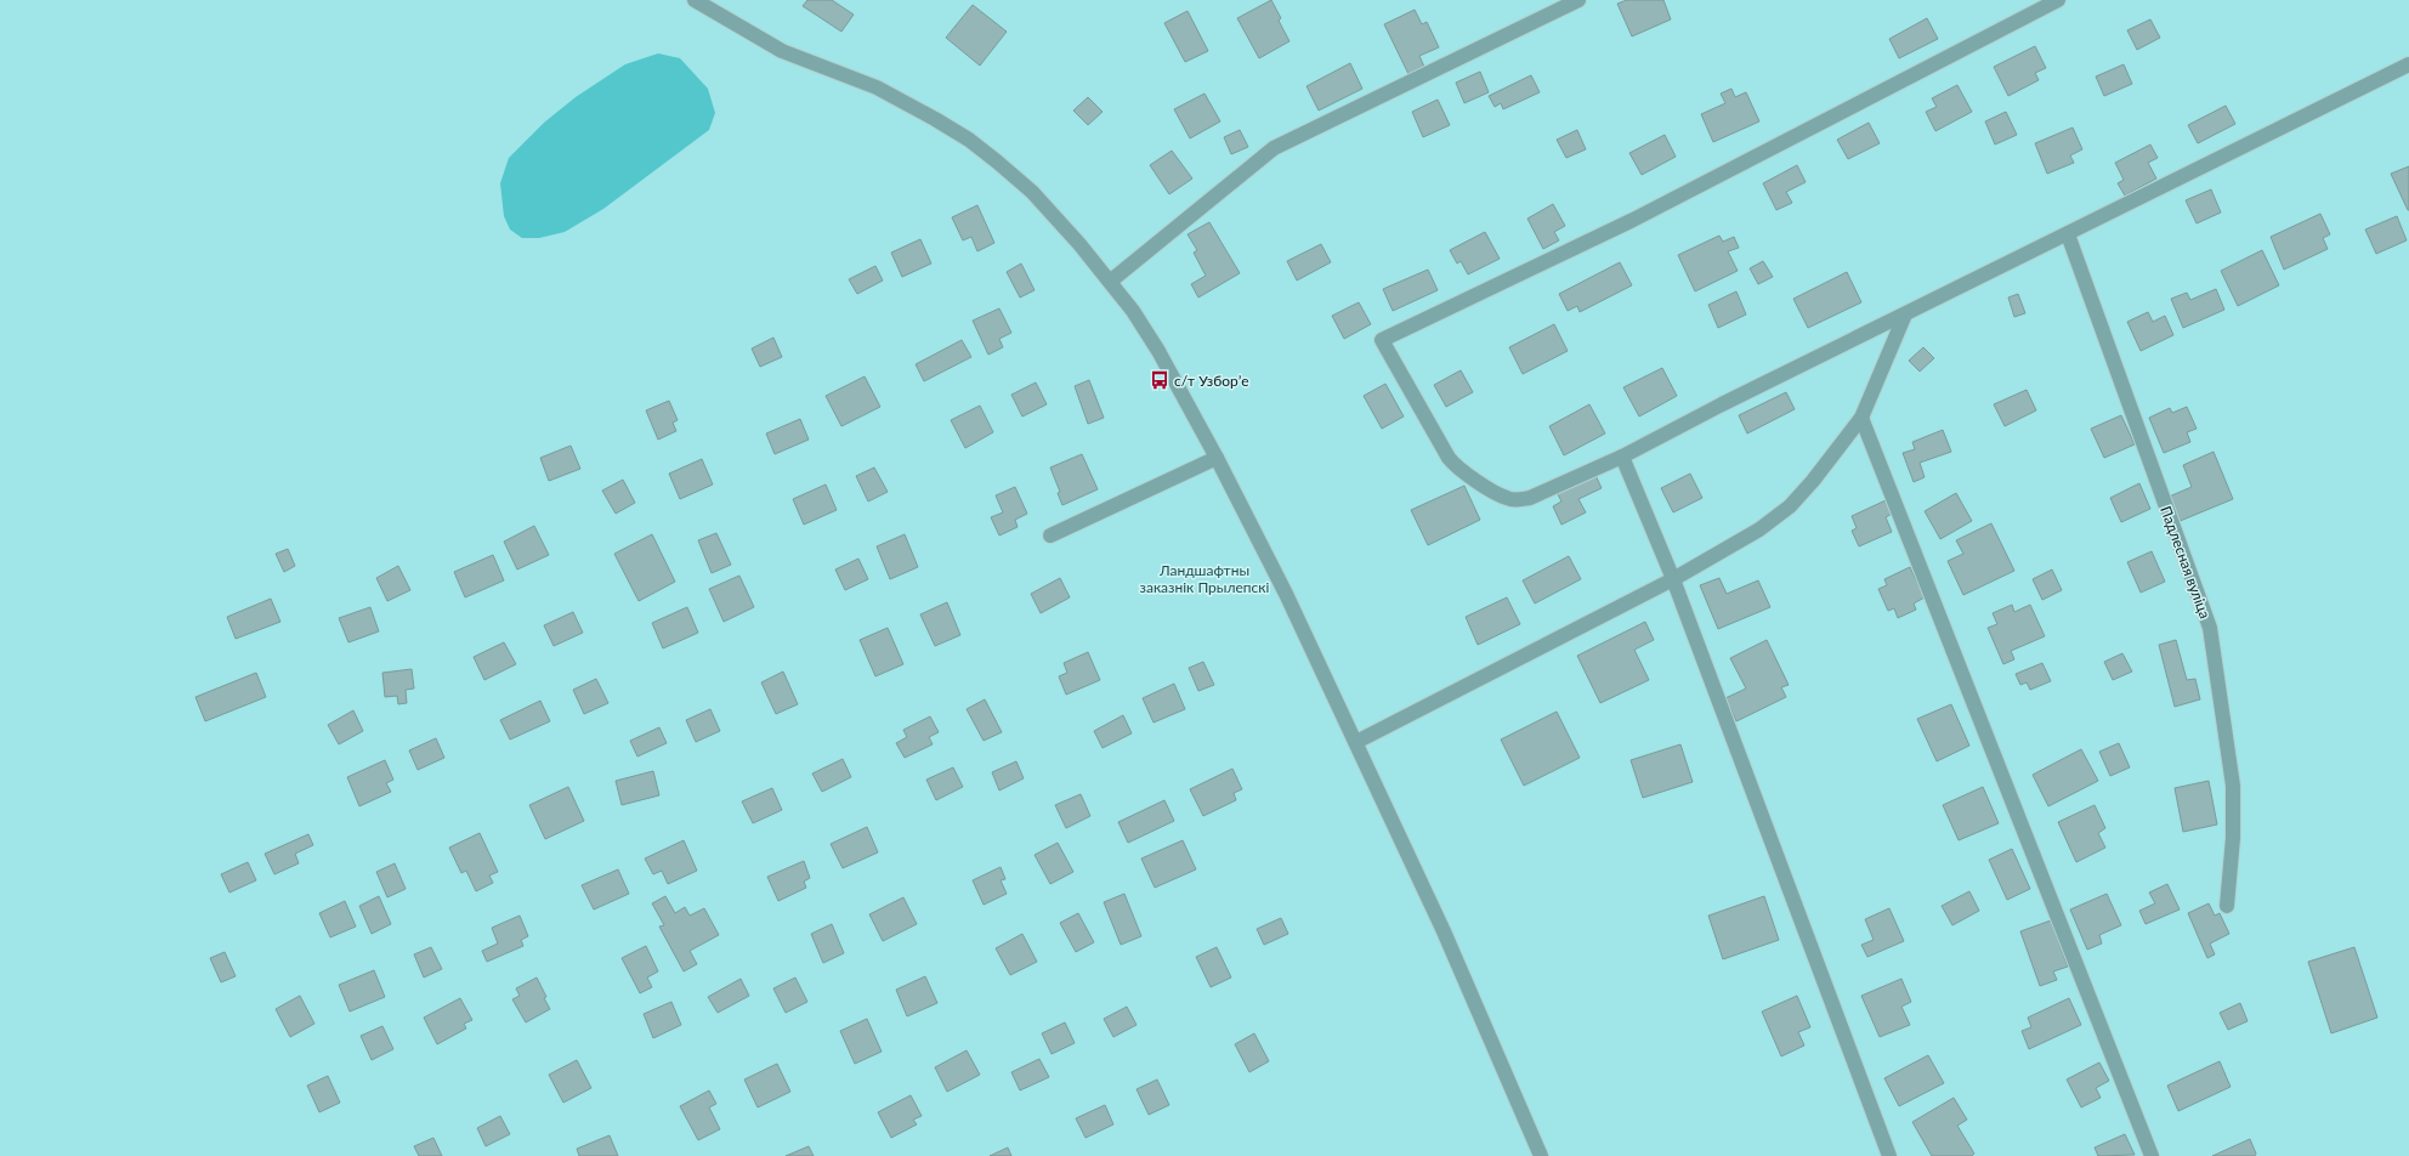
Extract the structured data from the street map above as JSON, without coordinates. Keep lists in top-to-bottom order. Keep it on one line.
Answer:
{"streets":{"street":["Падлесная вуліца"]},"parks":["Ландшафтны заказнік Прылепскі"],"places":{"bus stop":["с/т Узборʼе"]}}
